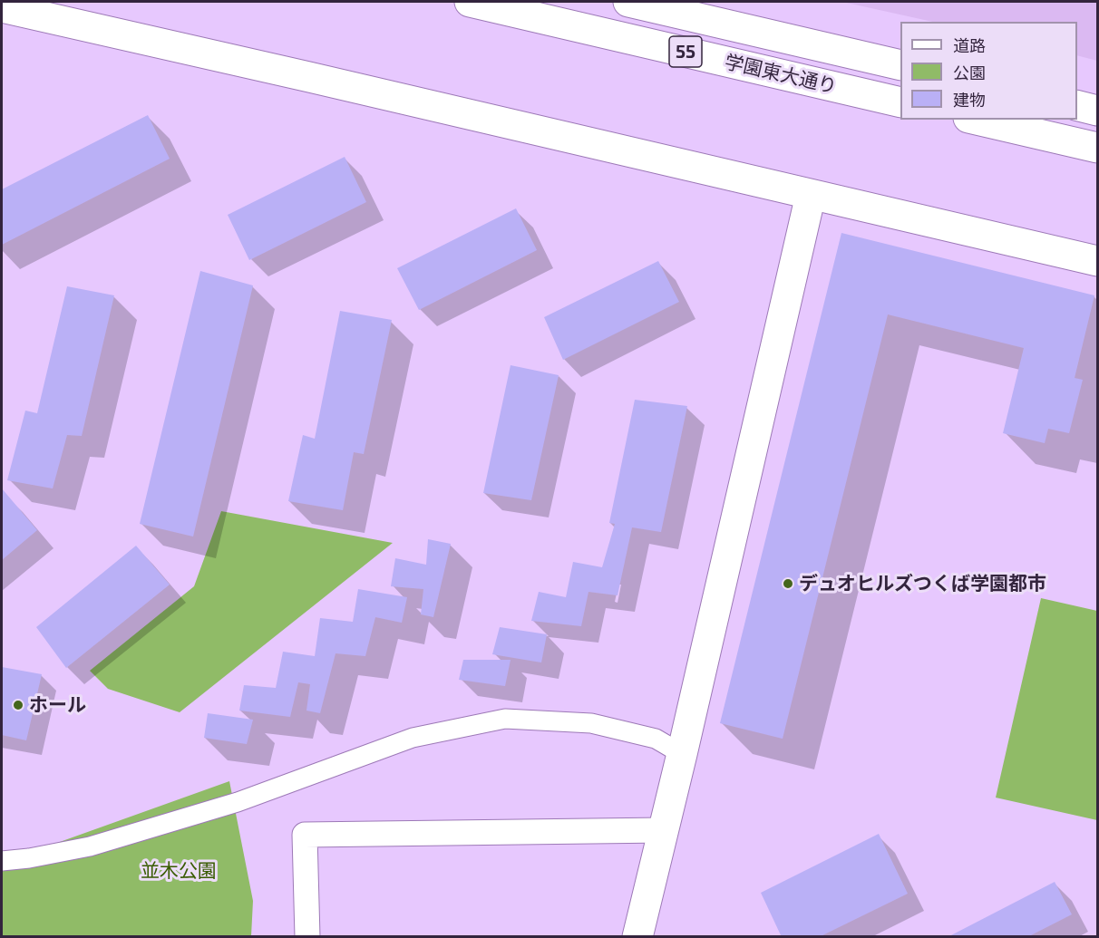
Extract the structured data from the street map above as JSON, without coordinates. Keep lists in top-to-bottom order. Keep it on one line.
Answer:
{"streets":{"street":["55","学園東大通り"]},"parks":["並木公園"],"places":["デュオヒルズつくば学園都市","ホール"],"legend":["道路","公園","建物"]}
